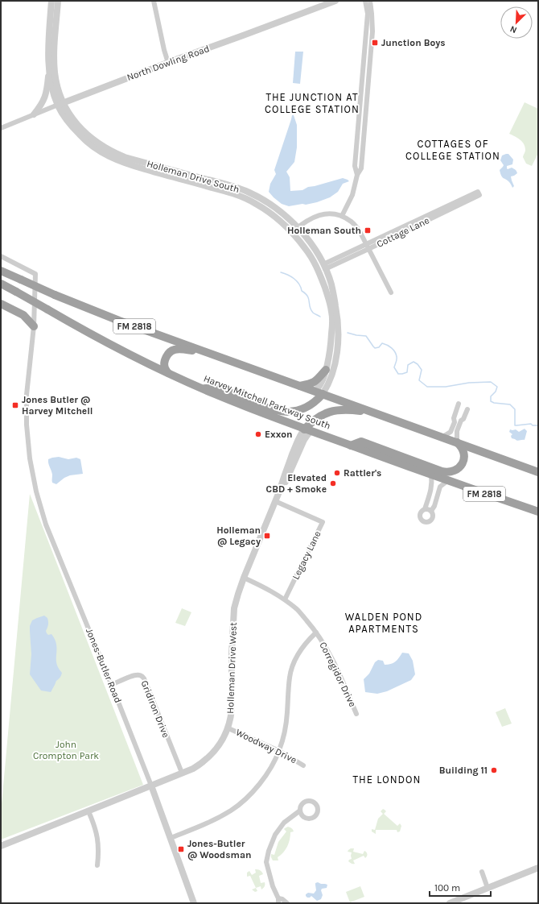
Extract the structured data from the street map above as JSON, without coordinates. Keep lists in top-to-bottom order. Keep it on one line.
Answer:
{"streets":{"highway":["FM 2818","Harvey Mitchell Parkway South"],"street":["North Dowling Road","Holleman Drive South","Cottage Lane","Legacy Lane","Jones-Butler Road","Holleman Drive West","Corregidor Drive","Gridiron Drive","Woodway Drive"]},"crossings":[["North Dowling Road","Holleman Drive South"],["Holleman Drive South","Cottage Lane"],["Holleman Drive South","FM 2818"],["Harvey Mitchell Parkway South","Holleman Drive West"],["Legacy Lane","Holleman Drive West"],["Legacy Lane","Corregidor Drive"],["Jones-Butler Road","Holleman Drive West"],["Jones-Butler Road","Gridiron Drive"],["Holleman Drive West","Corregidor Drive"],["Holleman Drive West","Gridiron Drive"],["Holleman Drive West","Woodway Drive"]],"districts":["THE JUNCTION AT COLLEGE STATION","COTTAGES OF COLLEGE STATION","WALDEN POND APARTMENTS","THE LONDON"],"parks":["John Crompton Park"],"places":{"transit":["Junction Boys","Holleman South","Jones Butler @ Harvey Mitchell","Holleman @ Legacy","Jones-Butler @ Woodsman"],"other":["Exxon","Rattler's","Elevated CBD + Smoke","Building 11"]},"scale_bar":"100 m","north":"bottom left"}
